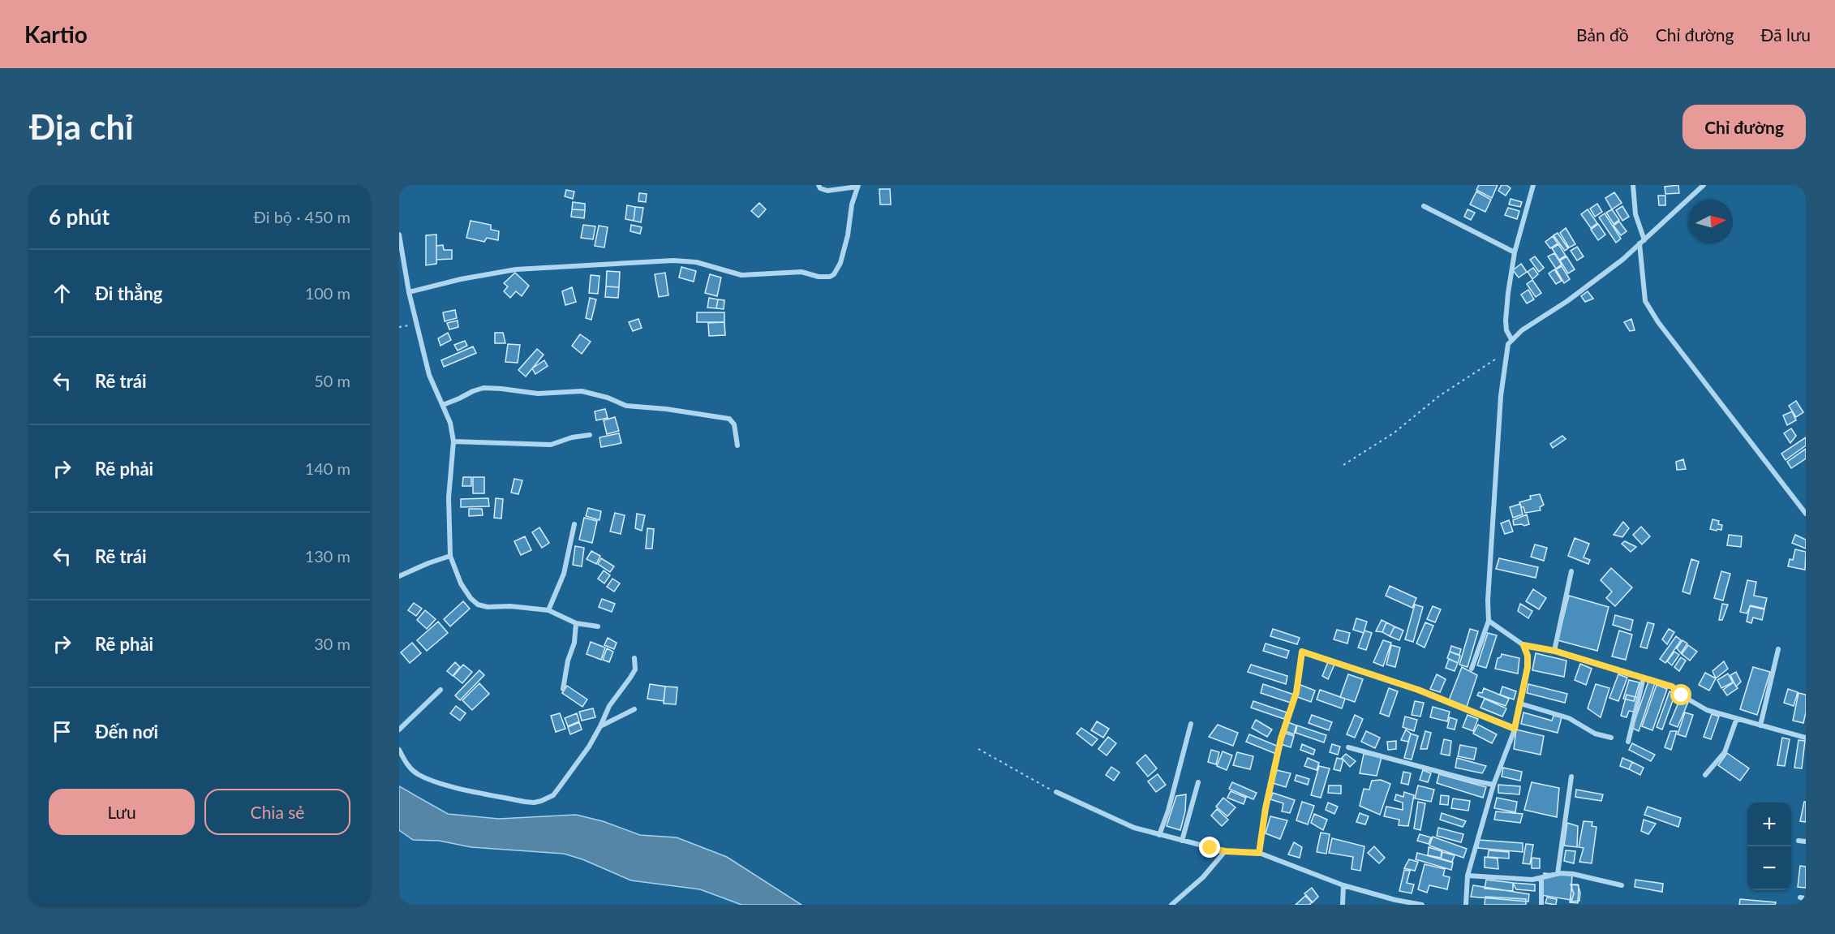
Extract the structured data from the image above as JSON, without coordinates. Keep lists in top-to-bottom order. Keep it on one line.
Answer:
{"north":"right","page":{"header":"Kartio","nav":["Bản đồ","Chỉ đường","Đã lưu"],"buttons":["Chỉ đường",["Lưu","Chia sẻ"]],"title":"Địa chỉ","heading":["6 phút","Đi bộ · 450 m"],"list":[["Đi thẳng","100 m"],["Rẽ trái","50 m"],["Rẽ phải","140 m"],["Rẽ trái","130 m"],["Rẽ phải","30 m"],"Đến nơi"],"map_buttons":["+","−"]}}
